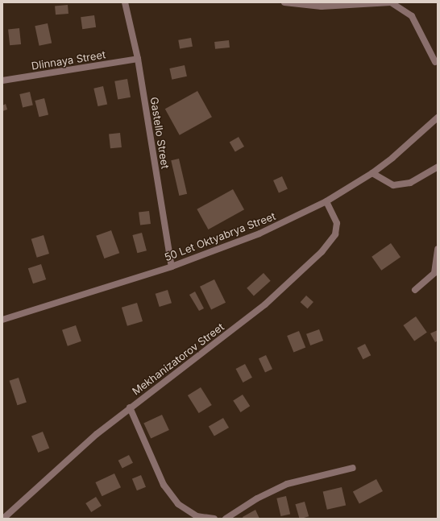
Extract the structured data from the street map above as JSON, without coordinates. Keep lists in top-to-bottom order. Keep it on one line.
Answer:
{"streets":{"street":["Dlinnaya Street","Gastello Street","50 Let Oktyabrya Street","Mekhanizatorov Street"]},"crossings":[["Dlinnaya Street","Gastello Street"],["Gastello Street","50 Let Oktyabrya Street"],["50 Let Oktyabrya Street","Mekhanizatorov Street"]]}
